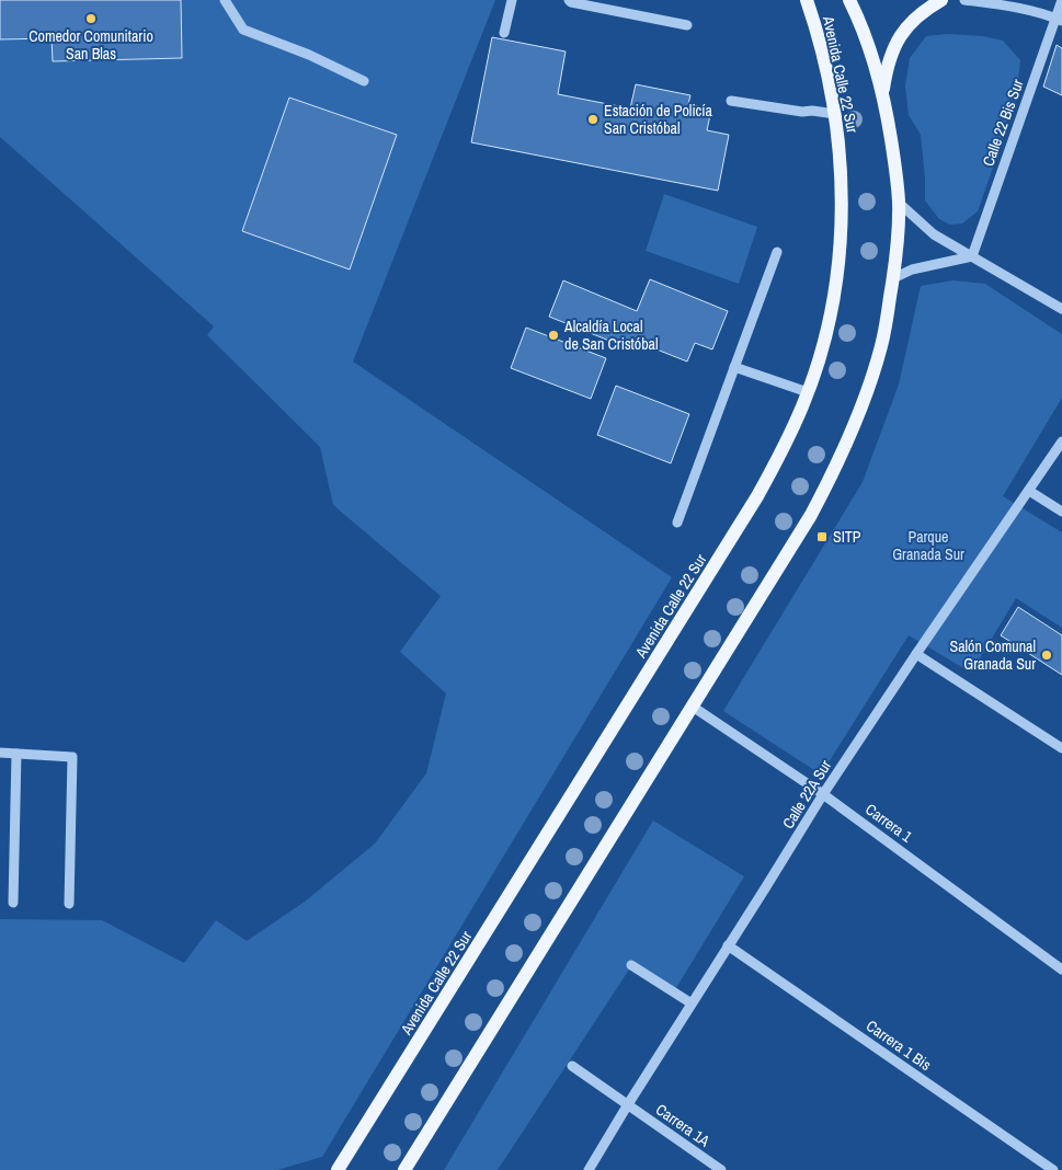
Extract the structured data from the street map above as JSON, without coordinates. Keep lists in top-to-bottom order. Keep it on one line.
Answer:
{"streets":{"main road":["Avenida Calle 22 Sur"],"street":["Calle 22 Bis Sur","Calle 22A Sur","Carrera 1","Carrera 1 Bis","Carrera 1A"]},"crossings":[["Avenida Calle 22 Sur","Carrera 1"],["Calle 22A Sur","Carrera 1"],["Calle 22A Sur","Carrera 1 Bis"],["Calle 22A Sur","Carrera 1A"]],"parks":["Parque Granada Sur"],"places":{"other":["Comedor Comunitario San Blas","Estación de Policía San Cristóbal","Alcaldía Local de San Cristóbal","Salón Comunal Granada Sur"],"transit":["SITP"]}}
